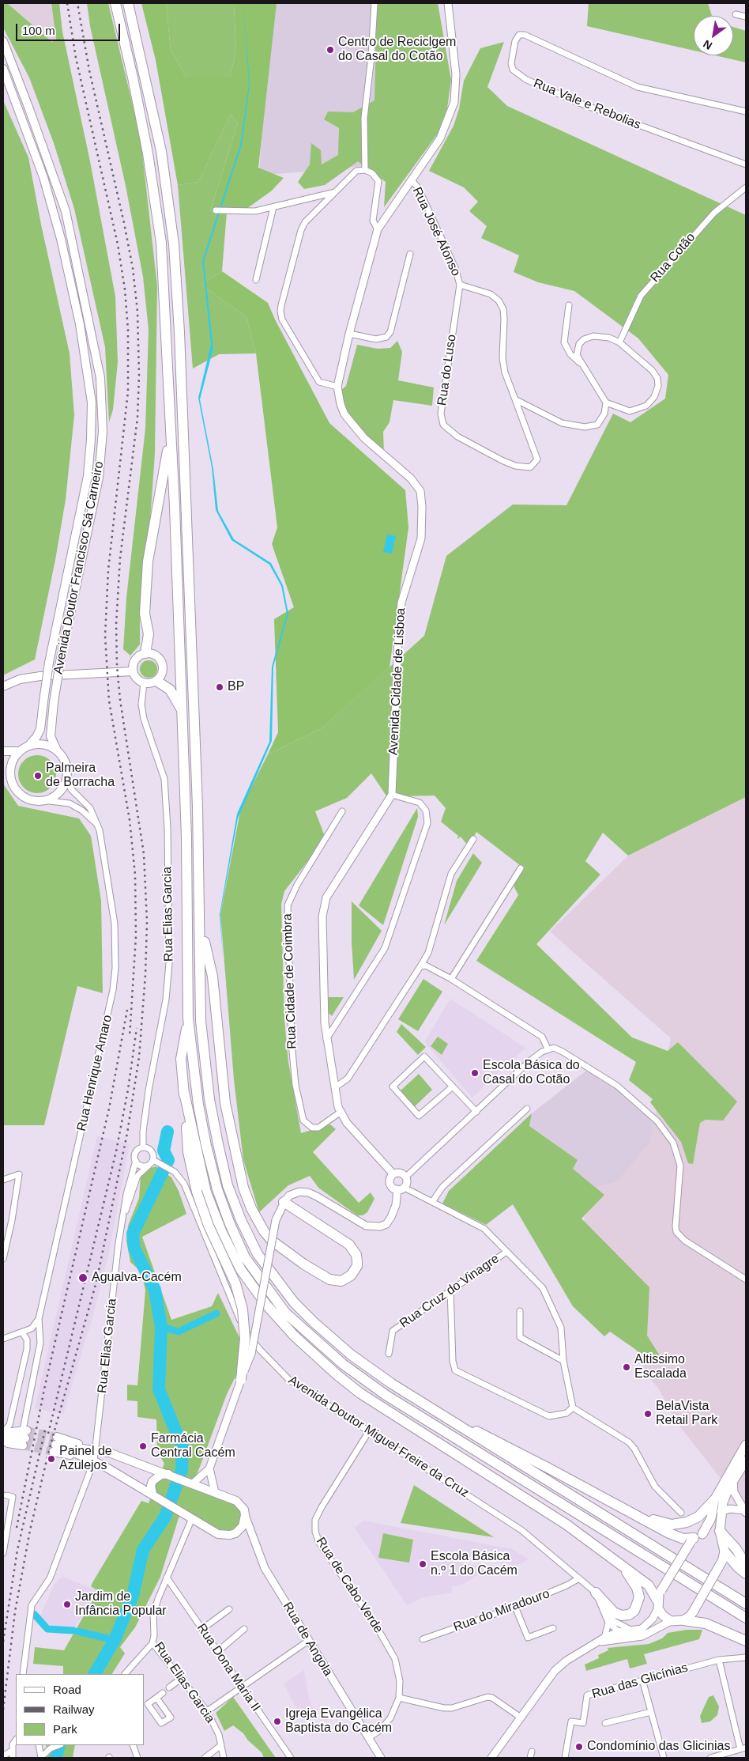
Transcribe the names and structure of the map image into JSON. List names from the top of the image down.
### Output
{
  "streets": {
    "main road": ["Avenida Doutor Francisco Sá Carneiro"],
    "street": [
      "Rua Vale e Rebolias",
      "Rua José Afonso",
      "Rua Cotão",
      "Rua do Luso",
      "Avenida Cidade de Lisboa",
      "Rua Elias Garcia",
      "Rua Cidade de Coimbra",
      "Rua Henrique Amaro",
      "Rua Cruz do Vinagre",
      "Avenida Doutor Miguel Freire da Cruz",
      "Rua de Cabo Verde",
      "Rua do Miradouro",
      "Rua de Angola",
      "Rua Dona Maria II",
      "Rua das Glicínias"
    ]
  },
  "crossings": [
    ["Rua José Afonso", "Rua do Luso"],
    ["Avenida Doutor Francisco Sá Carneiro", "Rua Henrique Amaro"],
    ["Rua Elias Garcia", "Avenida Doutor Miguel Freire da Cruz"],
    ["Rua Elias Garcia", "Rua Dona Maria II"],
    ["Avenida Doutor Miguel Freire da Cruz", "Rua de Cabo Verde"],
    ["Avenida Doutor Miguel Freire da Cruz", "Rua do Miradouro"],
    ["Rua de Cabo Verde", "Rua de Angola"]
  ],
  "places": [
    "Centro de Reciclgem do Casal do Cotão",
    "BP",
    "Palmeira de Borracha",
    "Escola Básica do Casal do Cotão",
    "Agualva-Cacém",
    "Altissimo Escalada",
    "BelaVista Retail Park",
    "Farmácia Central Cacém",
    "Painel de Azulejos",
    "Escola Básica n.º 1 do Cacém",
    "Jardim de Infância Popular",
    "Igreja Evangélica Baptista do Cacém",
    "Condomínio das Glicinias"
  ],
  "legend": ["Road", "Railway", "Park"],
  "scale_bar": "100 m",
  "north": "bottom left"
}
